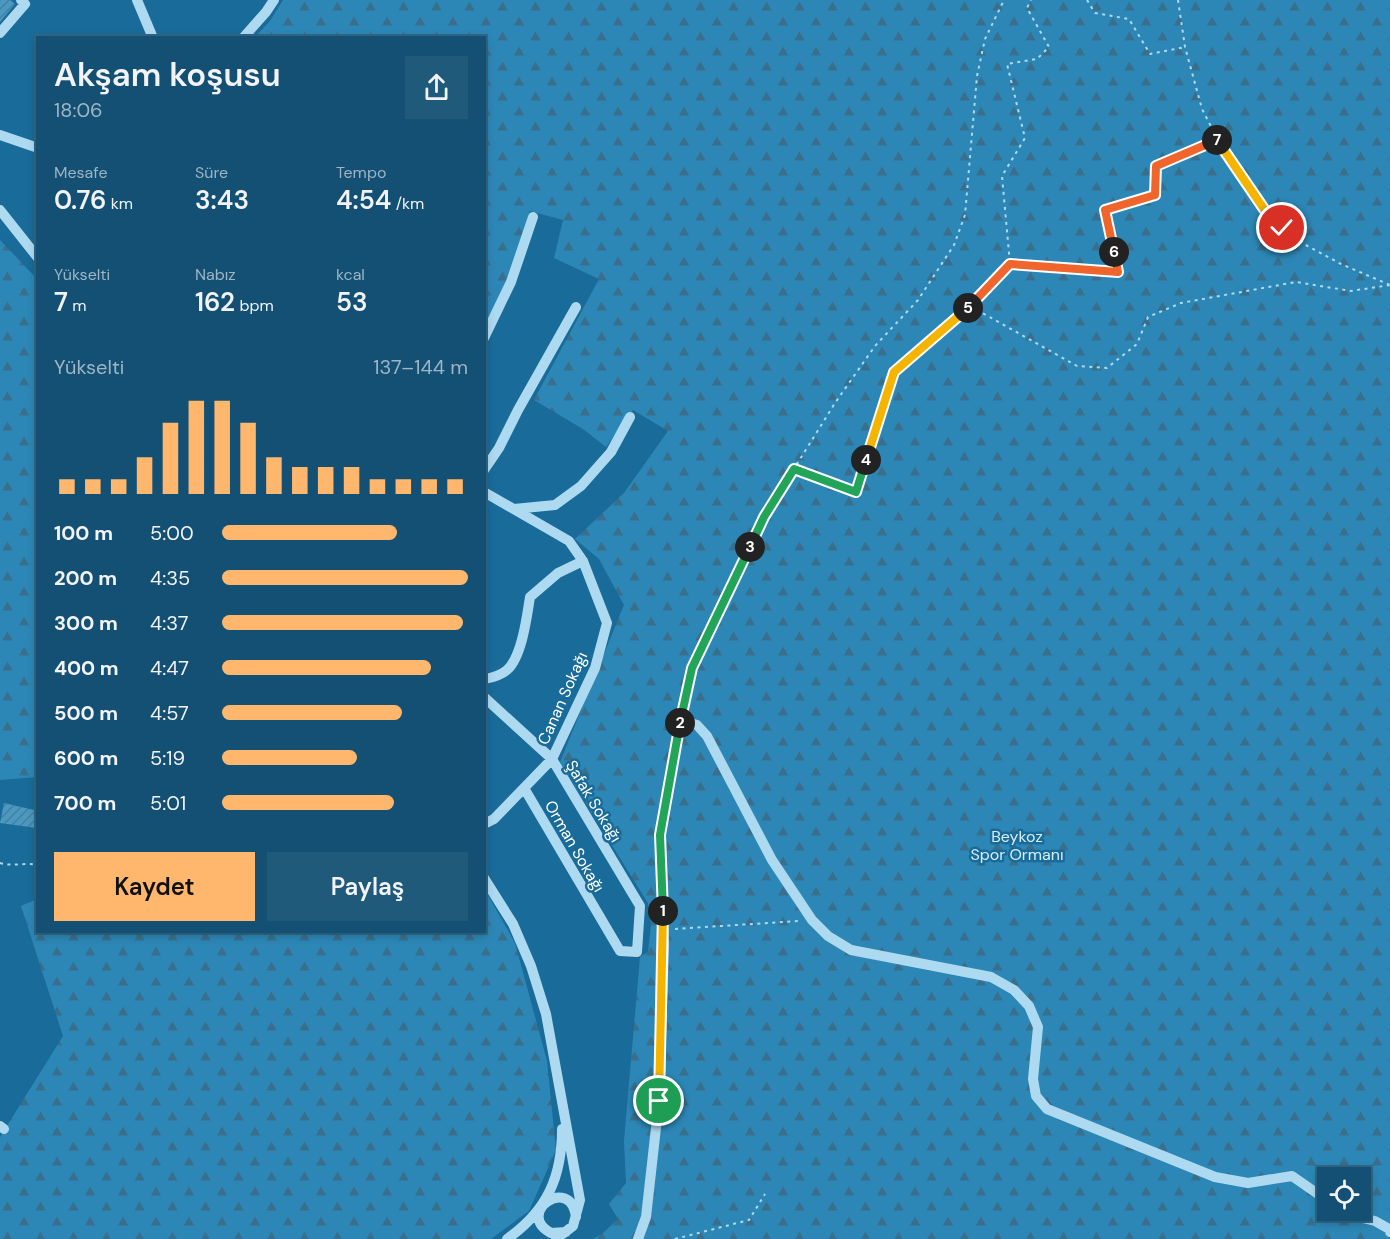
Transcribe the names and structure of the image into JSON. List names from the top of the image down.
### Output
{
  "streets": {
    "street": ["Canan Sokağı", "Şafak Sokağı", "Orman Sokağı"]
  },
  "crossings": [
    ["Canan Sokağı", "Şafak Sokağı"],
    ["Canan Sokağı", "Orman Sokağı"],
    ["Şafak Sokağı", "Orman Sokağı"]
  ],
  "parks": ["Beykoz Spor Ormanı"],
  "page": {
    "heading": ["Akşam koşusu", "18:06"],
    "pins": [
      "7",
      "6",
      "5",
      "4",
      "3",
      "2",
      "1"
    ],
    "stats": [
      ["Mesafe", "0.76 km"],
      ["Süre", "3:43"],
      ["Tempo", "4:54 /km"],
      ["Yükselti", "7 m"],
      ["Nabız", "162 bpm"],
      ["kcal", "53"]
    ],
    "chart": ["Yükselti", "137–144 m"],
    "list": [
      {
        "name": "100 m",
        "note": "5:00"
      },
      {
        "name": "200 m",
        "note": "4:35"
      },
      {
        "name": "300 m",
        "note": "4:37"
      },
      {
        "name": "400 m",
        "note": "4:47"
      },
      {
        "name": "500 m",
        "note": "4:57"
      },
      {
        "name": "600 m",
        "note": "5:19"
      },
      {
        "name": "700 m",
        "note": "5:01"
      }
    ],
    "buttons": ["Kaydet", "Paylaş"]
  }
}
